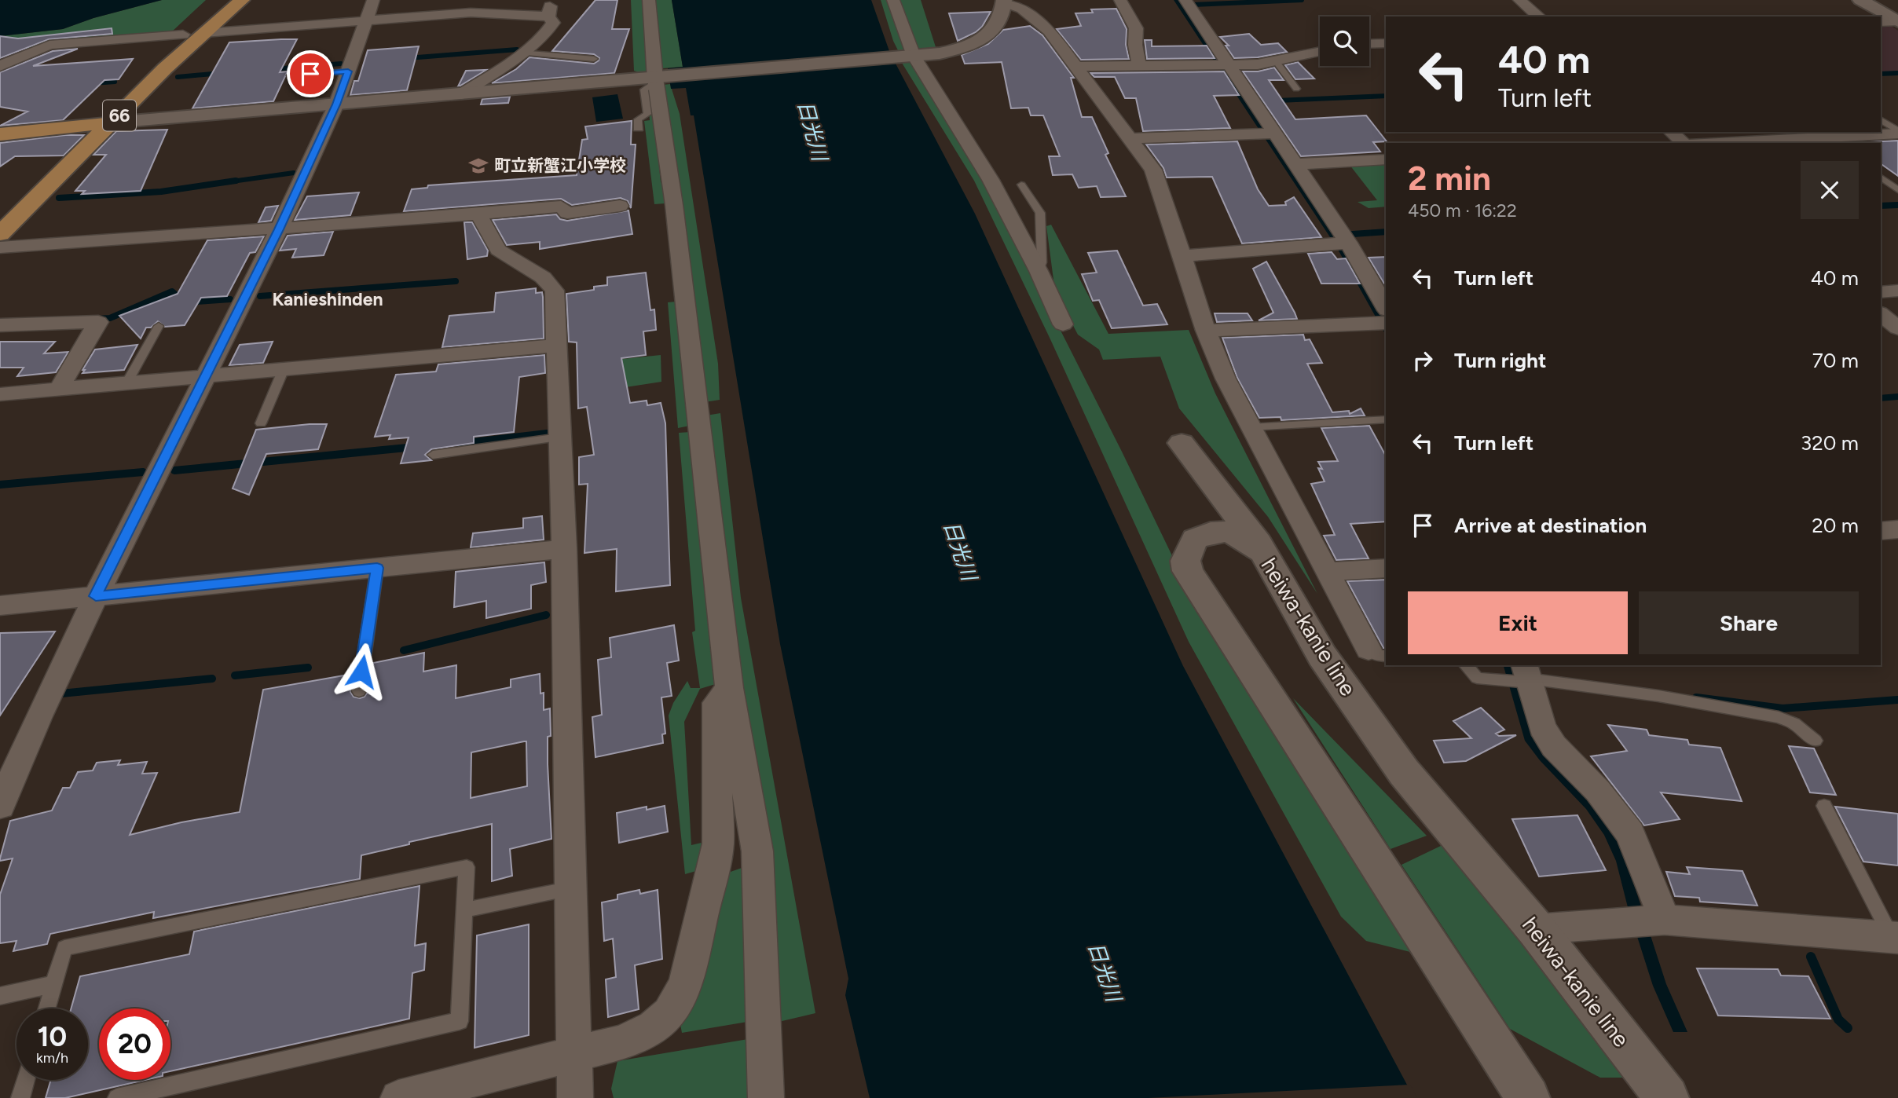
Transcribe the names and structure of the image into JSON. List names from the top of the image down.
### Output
{
  "streets": {
    "main road": ["66"],
    "street": ["heiwa-kanie line"]
  },
  "districts": ["Kanieshinden"],
  "water": ["日光川"],
  "places": {
    "school or university": ["町立新蟹江小学校"]
  },
  "page": {
    "turn": ["40 m", "Turn left"],
    "heading": ["2 min", "450 m · 16:22"],
    "list": [
      {
        "name": "Turn left",
        "value": "40 m"
      },
      {
        "name": "Turn right",
        "value": "70 m"
      },
      {
        "name": "Turn left",
        "value": "320 m"
      },
      {
        "name": "Arrive at destination",
        "value": "20 m"
      }
    ],
    "buttons": ["Exit", "Share"],
    "speed": "10 km/h",
    "limit": "20"
  }
}
